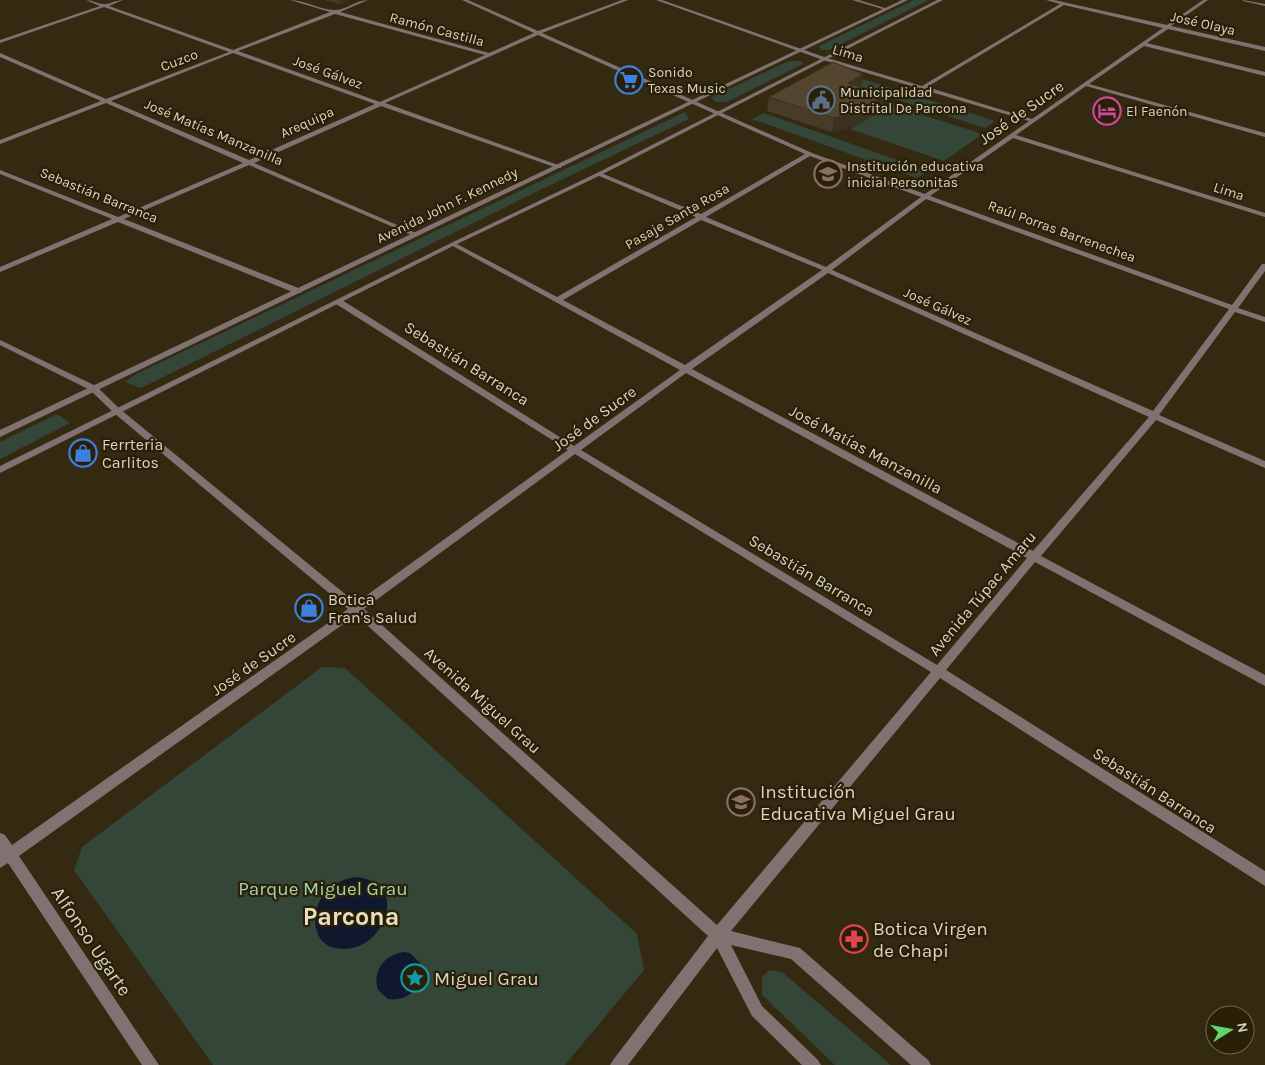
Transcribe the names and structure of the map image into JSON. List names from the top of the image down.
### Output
{
  "streets": {
    "street": [
      "José Olaya",
      "Ramón Castilla",
      "Lima",
      "Cuzco",
      "José Gálvez",
      "José de Sucre",
      "Arequipa",
      "José Matías Manzanilla",
      "Sebastián Barranca",
      "Avenida John F. Kennedy",
      "Pasaje Santa Rosa",
      "Raúl Porras Barrenechea",
      "Avenida Túpac Amaru",
      "Avenida Miguel Grau",
      "Alfonso Ugarte"
    ]
  },
  "crossings": [
    ["José Olaya", "José de Sucre"],
    ["Ramón Castilla", "Cuzco"],
    ["Ramón Castilla", "Arequipa"],
    ["Lima", "José de Sucre"],
    ["Lima", "Avenida John F. Kennedy"],
    ["Cuzco", "José Gálvez"],
    ["Cuzco", "José Matías Manzanilla"],
    ["José Gálvez", "José de Sucre"],
    ["José Gálvez", "Arequipa"],
    ["José Gálvez", "Avenida John F. Kennedy"],
    ["José Gálvez", "Pasaje Santa Rosa"],
    ["José Gálvez", "Avenida Túpac Amaru"],
    ["José de Sucre", "José Matías Manzanilla"],
    ["José de Sucre", "Sebastián Barranca"],
    ["José de Sucre", "Raúl Porras Barrenechea"],
    ["José de Sucre", "Avenida Miguel Grau"],
    ["José de Sucre", "Alfonso Ugarte"],
    ["Arequipa", "José Matías Manzanilla"],
    ["Arequipa", "Sebastián Barranca"],
    ["Arequipa", "Raúl Porras Barrenechea"],
    ["José Matías Manzanilla", "Avenida John F. Kennedy"],
    ["José Matías Manzanilla", "Pasaje Santa Rosa"],
    ["José Matías Manzanilla", "Avenida Túpac Amaru"],
    ["Sebastián Barranca", "Avenida John F. Kennedy"],
    ["Sebastián Barranca", "Avenida Túpac Amaru"],
    ["Avenida John F. Kennedy", "Raúl Porras Barrenechea"],
    ["Avenida John F. Kennedy", "Avenida Miguel Grau"],
    ["Pasaje Santa Rosa", "Raúl Porras Barrenechea"],
    ["Raúl Porras Barrenechea", "Avenida Túpac Amaru"],
    ["Avenida Túpac Amaru", "Avenida Miguel Grau"]
  ],
  "districts": ["Parcona"],
  "parks": ["Parque Miguel Grau"],
  "places": {
    "supermarket": ["Sonido Texas Music"],
    "public building": ["Municipalidad Distrital De Parcona"],
    "hotel": ["El Faenón"],
    "school or university": ["Institución educativa inicial Personitas", "Institución Educativa Miguel Grau"],
    "shop": ["Ferrteria Carlitos", "Botica Fran's Salud"],
    "pharmacy": ["Botica Virgen de Chapi"],
    "place": ["Miguel Grau"]
  },
  "north": "right"
}
